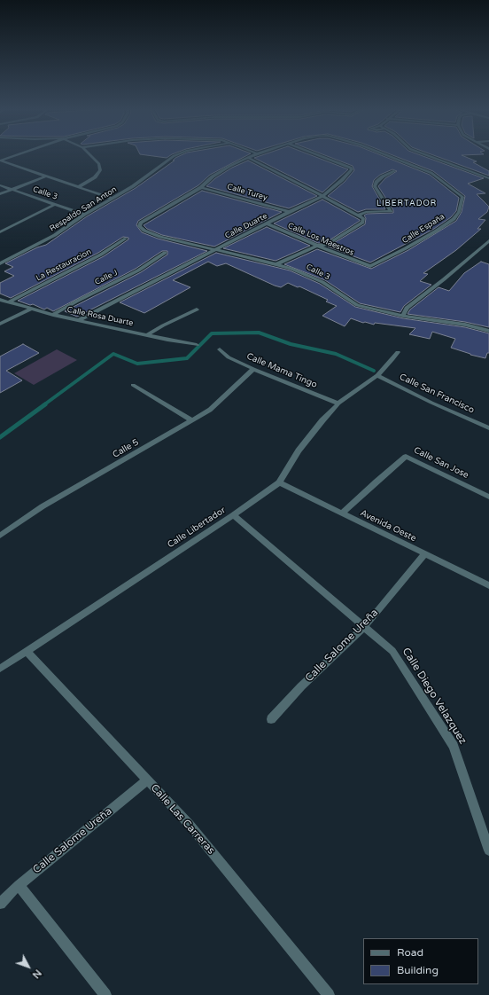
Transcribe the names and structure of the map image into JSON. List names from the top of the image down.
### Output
{
  "streets": {
    "street": [
      "Calle Turey",
      "Calle 3",
      "Respaldo San Anton",
      "Calle Duarte",
      "Calle España",
      "Calle Los Maestros",
      "La Restauracion",
      "Calle J",
      "Calle Rosa Duarte",
      "Calle Mama Tingo",
      "Calle San Francisco",
      "Calle 5",
      "Calle San Jose",
      "Avenida Oeste",
      "Calle Libertador",
      "Calle Salome Ureña",
      "Calle Diego Velazquez",
      "Calle Las Carreras"
    ]
  },
  "crossings": [
    ["Calle Turey", "Calle Duarte"],
    ["Calle Turey", "Calle España"],
    ["Calle 3", "Respaldo San Anton"],
    ["Calle 3", "Calle Duarte"],
    ["Calle 3", "Calle España"],
    ["Calle Duarte", "Calle Los Maestros"],
    ["Calle Duarte", "Calle Rosa Duarte"],
    ["Calle España", "Calle Los Maestros"],
    ["La Restauracion", "Calle Rosa Duarte"],
    ["Calle J", "Calle Rosa Duarte"],
    ["Calle Mama Tingo", "Calle 5"],
    ["Calle Mama Tingo", "Calle Libertador"],
    ["Calle San Francisco", "Calle Libertador"],
    ["Calle San Jose", "Avenida Oeste"],
    ["Avenida Oeste", "Calle Libertador"],
    ["Avenida Oeste", "Calle Salome Ureña"],
    ["Calle Libertador", "Calle Diego Velazquez"],
    ["Calle Libertador", "Calle Las Carreras"],
    ["Calle Salome Ureña", "Calle Diego Velazquez"],
    ["Calle Salome Ureña", "Calle Las Carreras"]
  ],
  "districts": ["LIBERTADOR"],
  "legend": ["Road", "Building"],
  "north": "bottom right"
}
